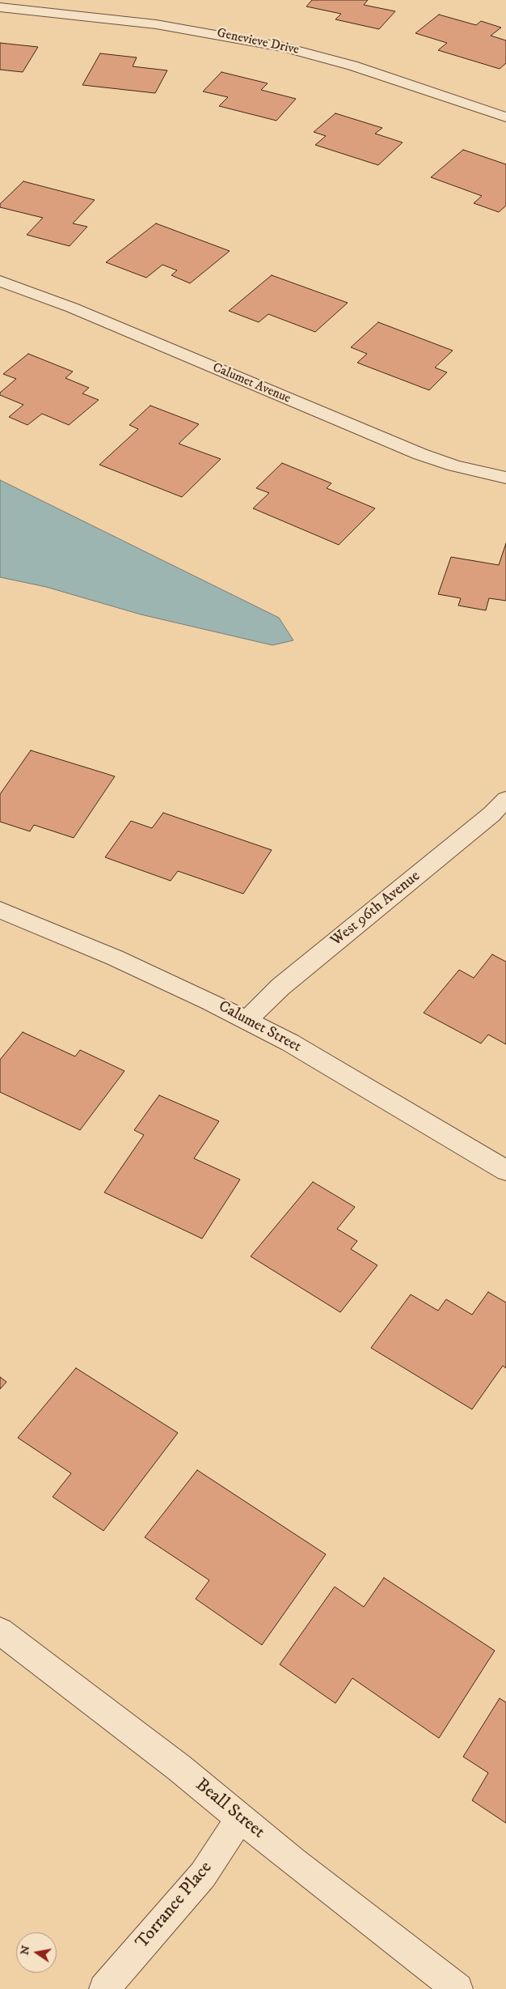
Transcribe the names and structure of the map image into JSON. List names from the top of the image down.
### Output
{
  "streets": {
    "street": [
      "Genevieve Drive",
      "Calumet Avenue",
      "West 96th Avenue",
      "Calumet Street",
      "Beall Street",
      "Torrance Place"
    ]
  },
  "crossings": [
    ["West 96th Avenue", "Calumet Street"],
    ["Beall Street", "Torrance Place"]
  ],
  "north": "left"
}
